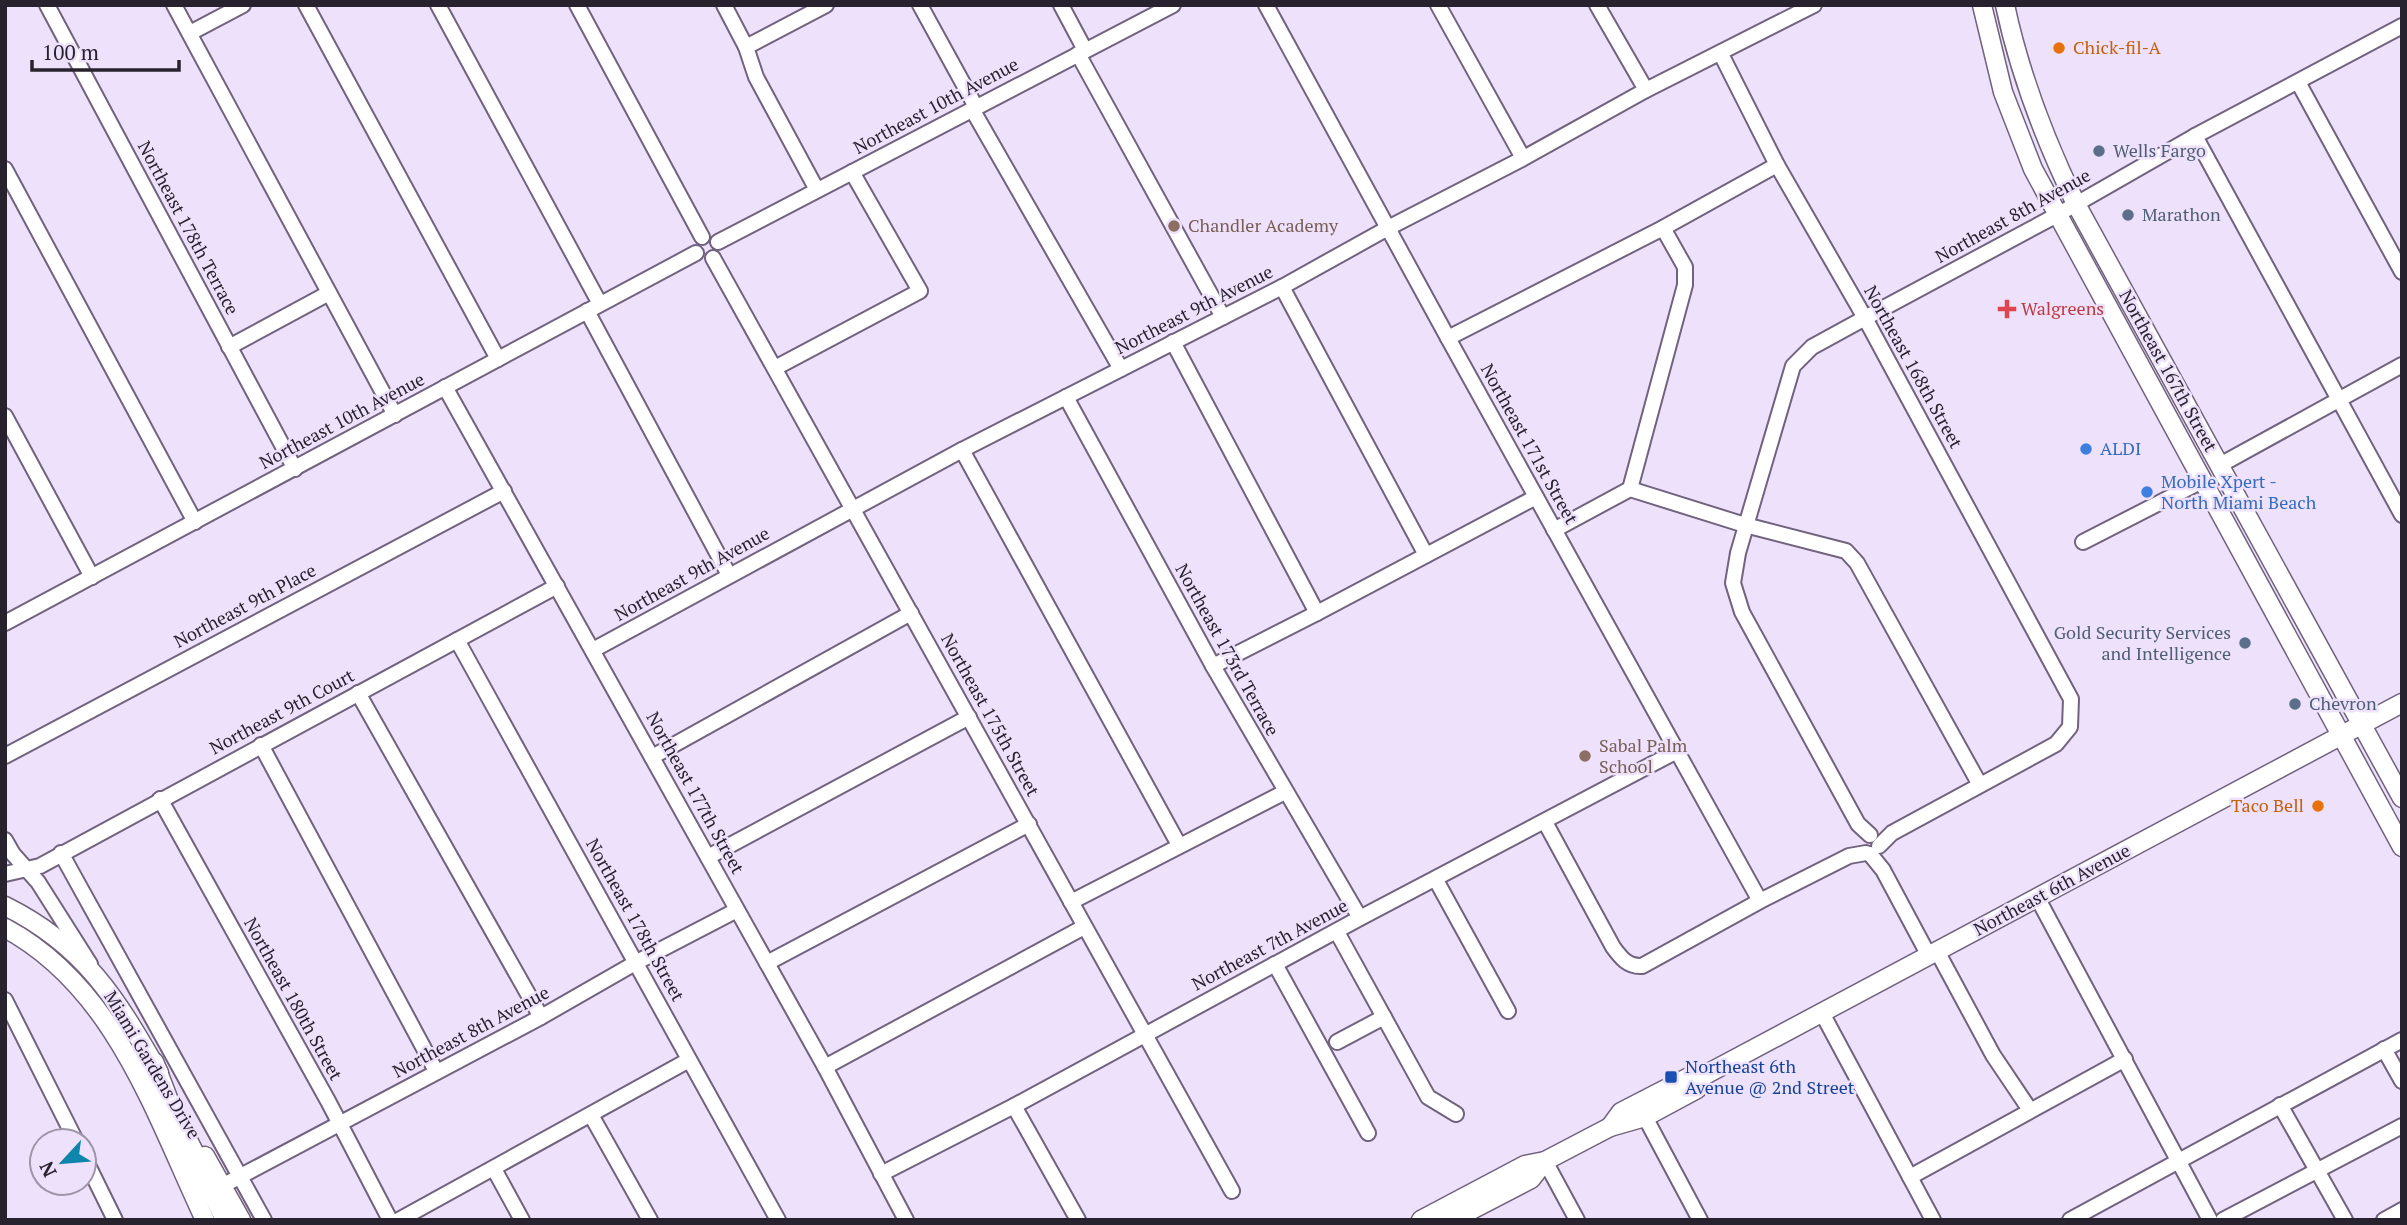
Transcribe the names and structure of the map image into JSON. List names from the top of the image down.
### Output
{
  "streets": {
    "main road": ["Northeast 167th Street", "Northeast 6th Avenue", "Miami Gardens Drive"],
    "street": [
      "Northeast 10th Avenue",
      "Northeast 8th Avenue",
      "Northeast 178th Terrace",
      "Northeast 9th Avenue",
      "Northeast 168th Street",
      "Northeast 171st Street",
      "Northeast 9th Place",
      "Northeast 173rd Terrace",
      "Northeast 9th Court",
      "Northeast 175th Street",
      "Northeast 177th Street",
      "Northeast 178th Street",
      "Northeast 7th Avenue",
      "Northeast 180th Street"
    ]
  },
  "crossings": [
    ["Northeast 10th Avenue", "Northeast 178th Terrace"],
    ["Northeast 10th Avenue", "Northeast 175th Street"],
    ["Northeast 10th Avenue", "Northeast 177th Street"],
    ["Northeast 8th Avenue", "Northeast 168th Street"],
    ["Northeast 8th Avenue", "Northeast 167th Street"],
    ["Northeast 8th Avenue", "Northeast 177th Street"],
    ["Northeast 8th Avenue", "Northeast 178th Street"],
    ["Northeast 8th Avenue", "Northeast 180th Street"],
    ["Northeast 8th Avenue", "Miami Gardens Drive"],
    ["Northeast 9th Avenue", "Northeast 168th Street"],
    ["Northeast 9th Avenue", "Northeast 171st Street"],
    ["Northeast 9th Avenue", "Northeast 173rd Terrace"],
    ["Northeast 9th Avenue", "Northeast 175th Street"],
    ["Northeast 9th Avenue", "Northeast 177th Street"],
    ["Northeast 167th Street", "Northeast 6th Avenue"],
    ["Northeast 171st Street", "Northeast 7th Avenue"],
    ["Northeast 9th Place", "Northeast 177th Street"],
    ["Northeast 173rd Terrace", "Northeast 7th Avenue"],
    ["Northeast 9th Court", "Northeast 177th Street"],
    ["Northeast 9th Court", "Northeast 178th Street"],
    ["Northeast 9th Court", "Northeast 180th Street"],
    ["Northeast 175th Street", "Northeast 7th Avenue"],
    ["Northeast 177th Street", "Northeast 7th Avenue"]
  ],
  "places": {
    "other": [
      "Chick-fil-A",
      "Wells Fargo",
      "Marathon",
      "Chandler Academy",
      "ALDI",
      "Mobile Xpert - North Miami Beach",
      "Gold Security Services and Intelligence",
      "Chevron",
      "Sabal Palm School",
      "Taco Bell"
    ],
    "health": ["Walgreens"],
    "transit": ["Northeast 6th Avenue @ 2nd Street"]
  },
  "scale_bar": "100 m",
  "north": "bottom left"
}
